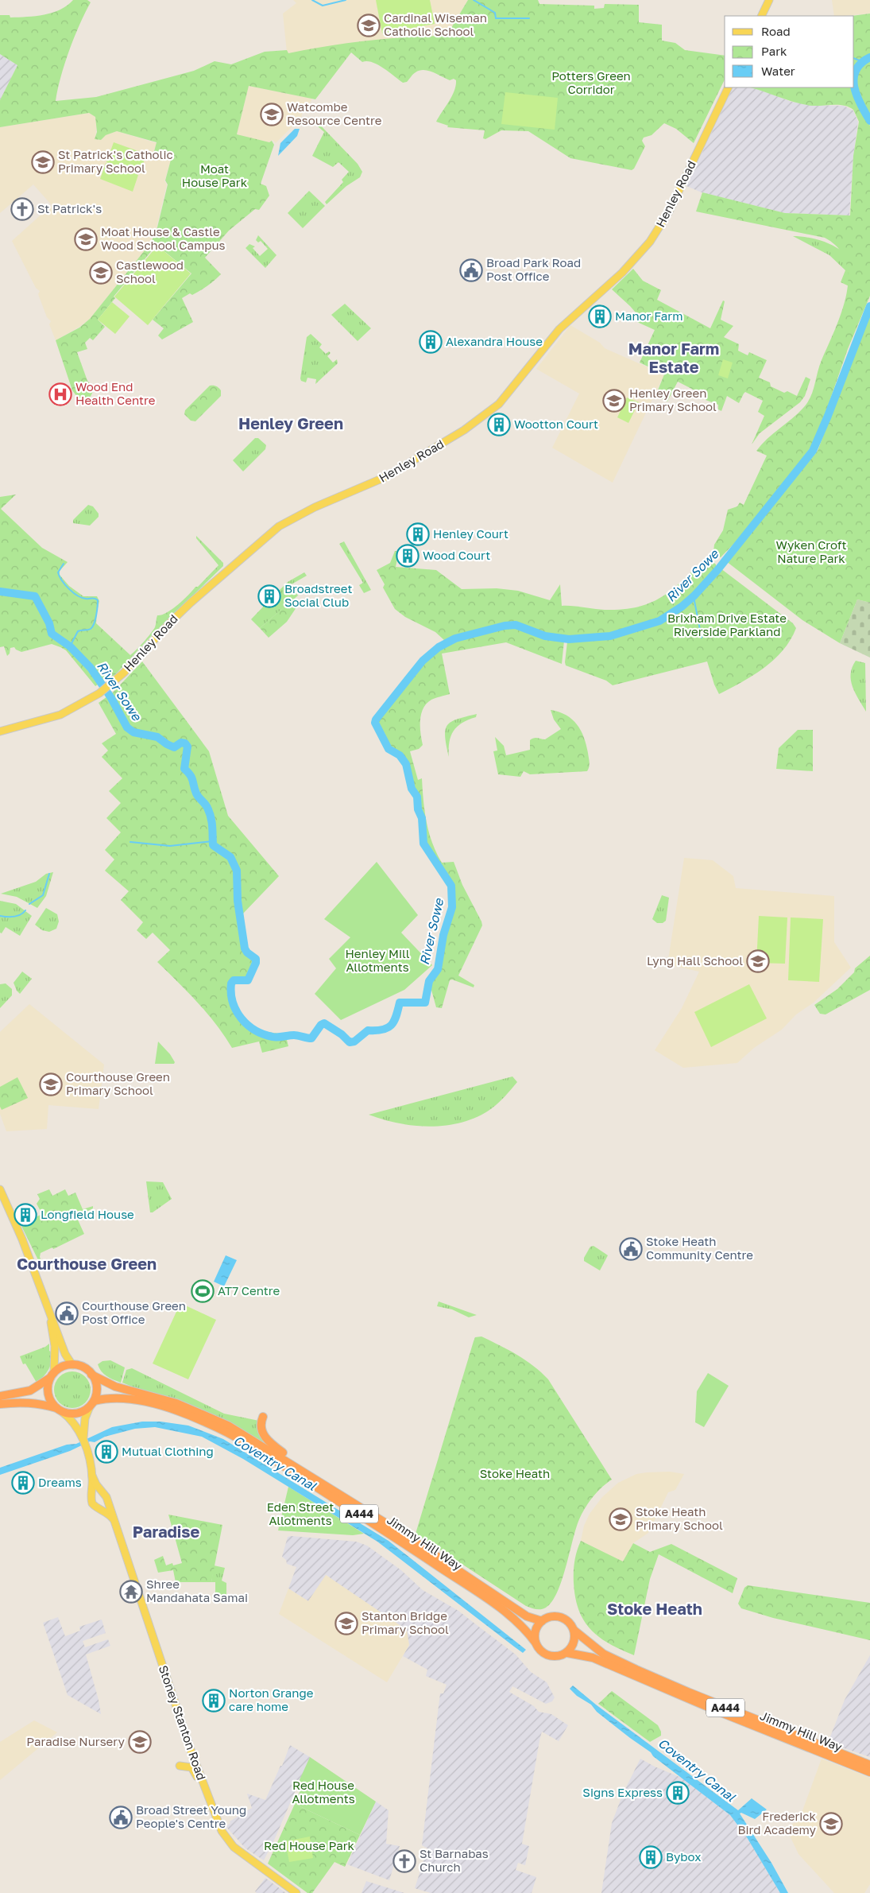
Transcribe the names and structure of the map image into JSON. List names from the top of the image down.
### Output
{
  "streets": {
    "highway": ["A444", "Jimmy Hill Way"],
    "main road": ["Henley Road", "Stoney Stanton Road"]
  },
  "districts": [
    "Manor Farm Estate",
    "Henley Green",
    "Courthouse Green",
    "Paradise",
    "Stoke Heath"
  ],
  "water": ["River Sowe", "Coventry Canal"],
  "parks": [
    "Potters Green Corridor",
    "Moat House Park",
    "Wyken Croft Nature Park",
    "Brixham Drive Estate Riverside Parkland",
    "Henley Mill Allotments",
    "Stoke Heath",
    "Eden Street Allotments",
    "Red House Allotments",
    "Red House Park"
  ],
  "places": {
    "school or university": [
      "Cardinal Wiseman Catholic School",
      "Watcombe Resource Centre",
      "St Patrick's Catholic Primary School",
      "Moat House & Castle Wood School Campus",
      "Castlewood School",
      "Henley Green Primary School",
      "Lyng Hall School",
      "Courthouse Green Primary School",
      "Stoke Heath Primary School",
      "Stanton Bridge Primary School",
      "Paradise Nursery",
      "Frederick Bird Academy"
    ],
    "church": ["St Patrick's", "St Barnabas Church"],
    "public building": [
      "Broad Park Road Post Office",
      "Stoke Heath Community Centre",
      "Courthouse Green Post Office",
      "Broad Street Young People's Centre"
    ],
    "building": [
      "Manor Farm",
      "Alexandra House",
      "Wootton Court",
      "Henley Court",
      "Wood Court",
      "Broadstreet Social Club",
      "Longfield House",
      "Mutual Clothing",
      "Dreams",
      "Norton Grange care home",
      "Signs Express",
      "Bybox"
    ],
    "hospital": ["Wood End Health Centre"],
    "sports": ["AT7 Centre"],
    "temple": ["Shree Mandahata Samai"]
  },
  "legend": ["Road", "Park", "Water"]
}
